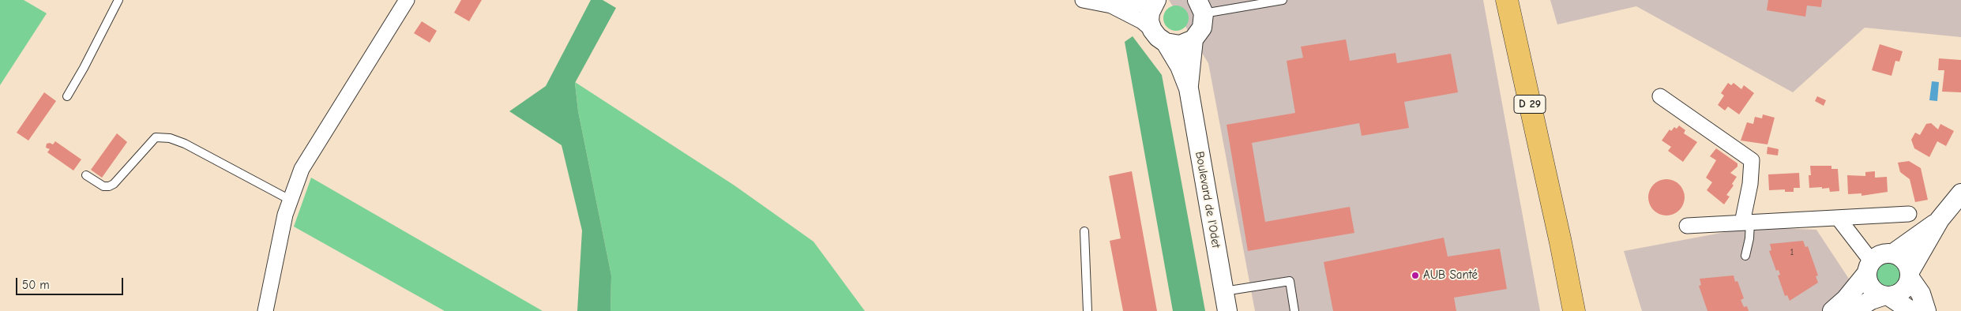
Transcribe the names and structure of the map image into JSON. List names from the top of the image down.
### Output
{
  "streets": {
    "main road": ["D 29"],
    "street": ["Boulevard de l'Odet"]
  },
  "places": ["AUB Santé"],
  "house_numbers": ["1"],
  "scale_bar": "50 m"
}
